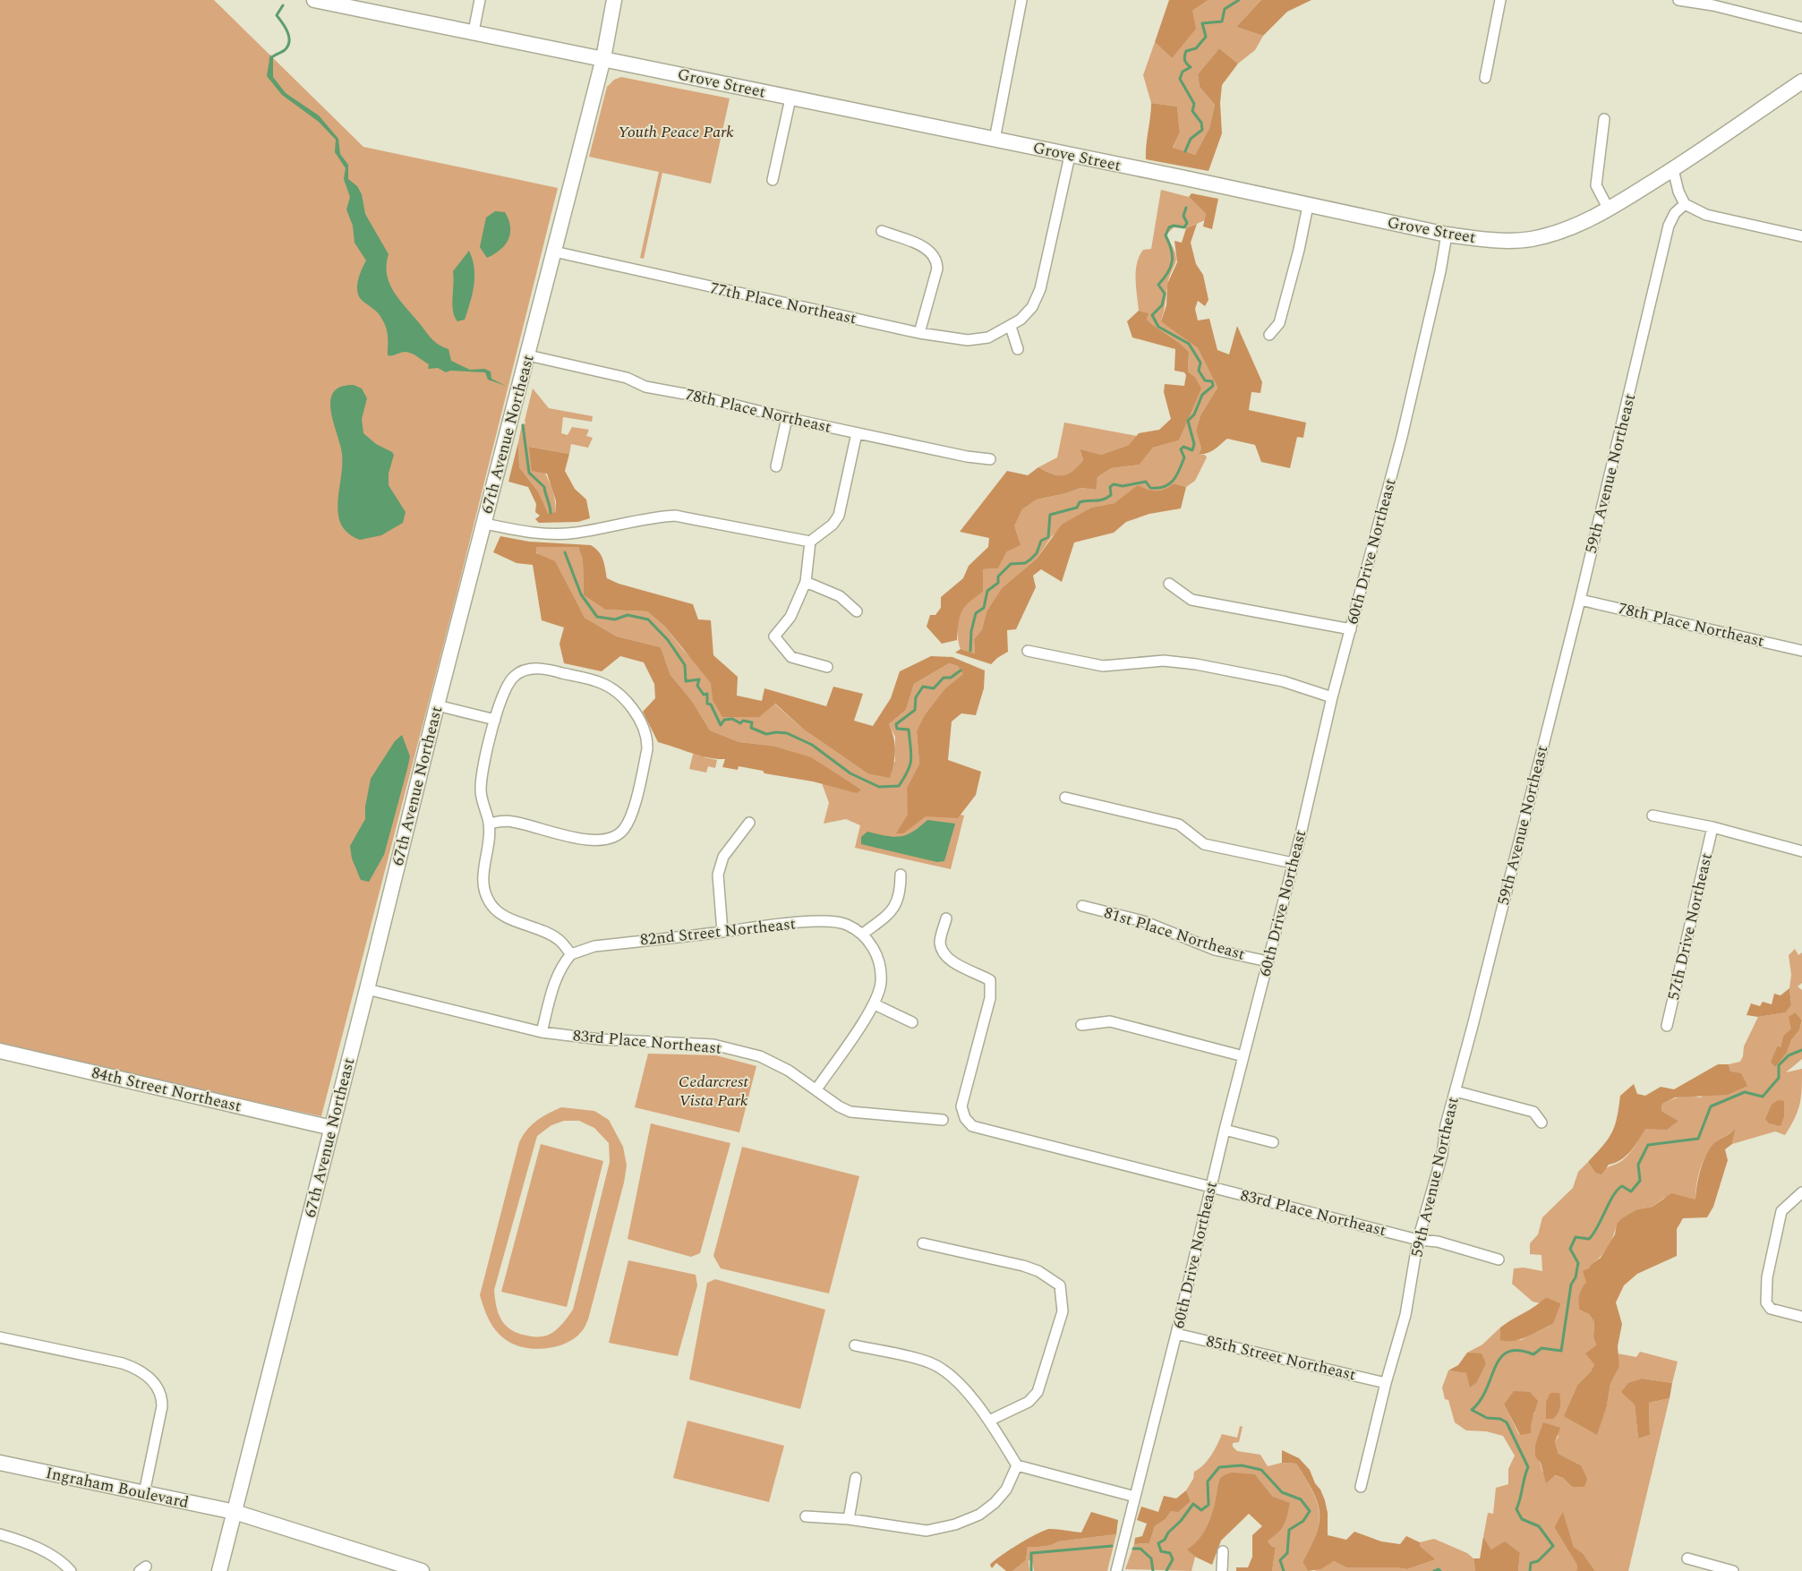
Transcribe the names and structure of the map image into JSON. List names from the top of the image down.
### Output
{
  "streets": {
    "main road": [
      "Grove Street",
      "67th Avenue Northeast",
      "84th Street Northeast",
      "Ingraham Boulevard"
    ],
    "street": [
      "77th Place Northeast",
      "78th Place Northeast",
      "59th Avenue Northeast",
      "60th Drive Northeast",
      "57th Drive Northeast",
      "82nd Street Northeast",
      "81st Place Northeast",
      "83rd Place Northeast",
      "85th Street Northeast"
    ]
  },
  "crossings": [
    ["Grove Street", "77th Place Northeast"],
    ["Grove Street", "67th Avenue Northeast"],
    ["Grove Street", "60th Drive Northeast"],
    ["77th Place Northeast", "67th Avenue Northeast"],
    ["78th Place Northeast", "67th Avenue Northeast"],
    ["78th Place Northeast", "59th Avenue Northeast"],
    ["67th Avenue Northeast", "83rd Place Northeast"],
    ["67th Avenue Northeast", "84th Street Northeast"],
    ["67th Avenue Northeast", "Ingraham Boulevard"],
    ["59th Avenue Northeast", "83rd Place Northeast"],
    ["59th Avenue Northeast", "85th Street Northeast"],
    ["60th Drive Northeast", "81st Place Northeast"],
    ["60th Drive Northeast", "83rd Place Northeast"],
    ["60th Drive Northeast", "85th Street Northeast"]
  ],
  "parks": ["Youth Peace Park", "Cedarcrest Vista Park"]
}
